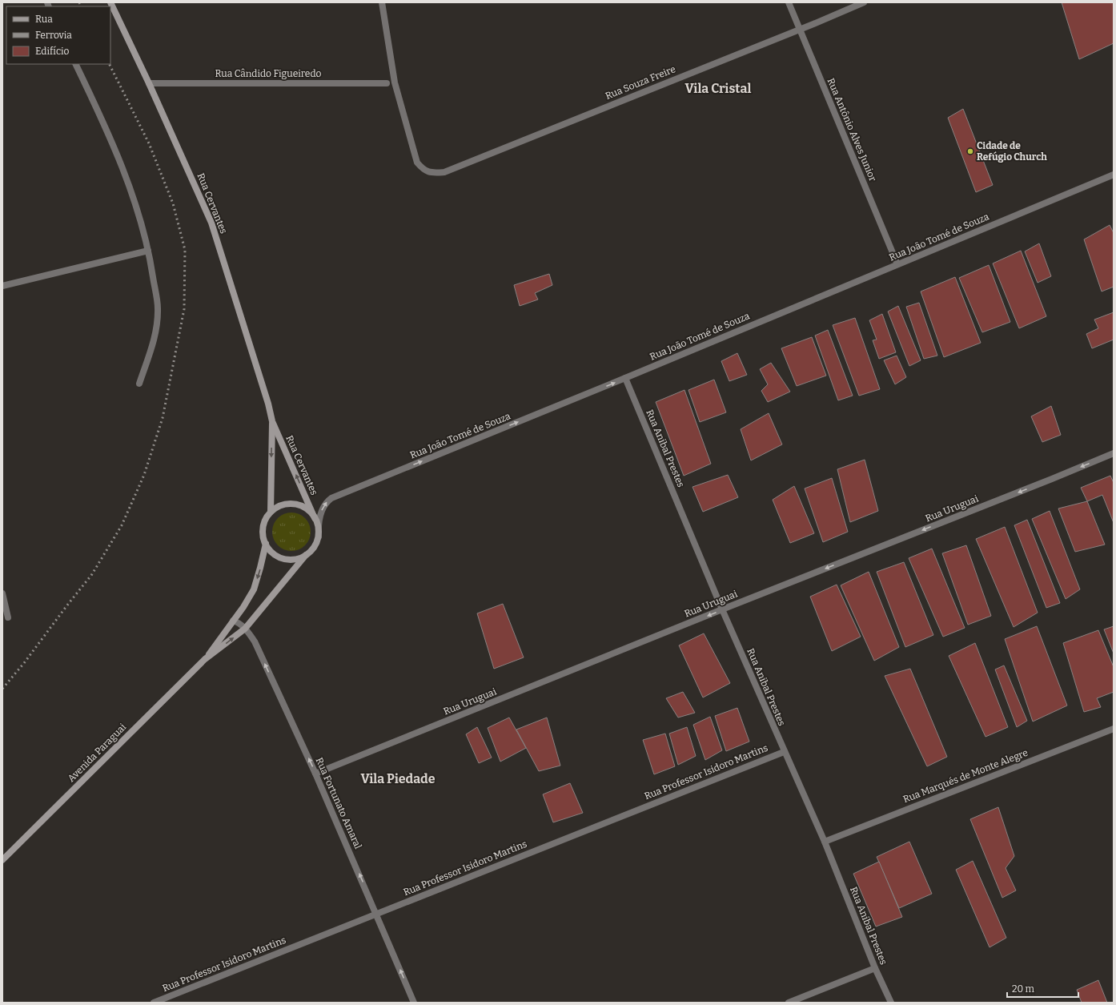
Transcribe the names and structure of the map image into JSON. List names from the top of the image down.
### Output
{
  "streets": {
    "street": [
      "Rua Cândido Figueiredo",
      "Rua Souza Freire",
      "Rua Antônio Alves Junior",
      "Rua Cervantes",
      "Rua João Tomé de Souza",
      "Rua Anibal Prestes",
      "Rua Uruguai",
      "Avenida Paraguai",
      "Rua Professor Isidoro Martins",
      "Rua Marqués de Monte Alegre",
      "Rua Fortunato Amaral"
    ]
  },
  "crossings": [
    ["Rua Cândido Figueiredo", "Rua Cervantes"],
    ["Rua Souza Freire", "Rua Antônio Alves Junior"],
    ["Rua Antônio Alves Junior", "Rua João Tomé de Souza"],
    ["Rua Cervantes", "Rua João Tomé de Souza"],
    ["Rua Cervantes", "Avenida Paraguai"],
    ["Rua João Tomé de Souza", "Rua Anibal Prestes"],
    ["Rua João Tomé de Souza", "Avenida Paraguai"],
    ["Rua Anibal Prestes", "Rua Uruguai"],
    ["Rua Anibal Prestes", "Rua Professor Isidoro Martins"],
    ["Rua Anibal Prestes", "Rua Marqués de Monte Alegre"],
    ["Rua Uruguai", "Rua Fortunato Amaral"],
    ["Avenida Paraguai", "Rua Fortunato Amaral"],
    ["Rua Professor Isidoro Martins", "Rua Fortunato Amaral"]
  ],
  "one_way": ["Rua João Tomé de Souza", "Rua Uruguai", "Rua Fortunato Amaral"],
  "districts": ["Vila Cristal", "Vila Piedade"],
  "places": ["Cidade de Refúgio Church"],
  "legend": ["Rua", "Ferrovia", "Edifício"],
  "scale_bar": "20 m"
}
